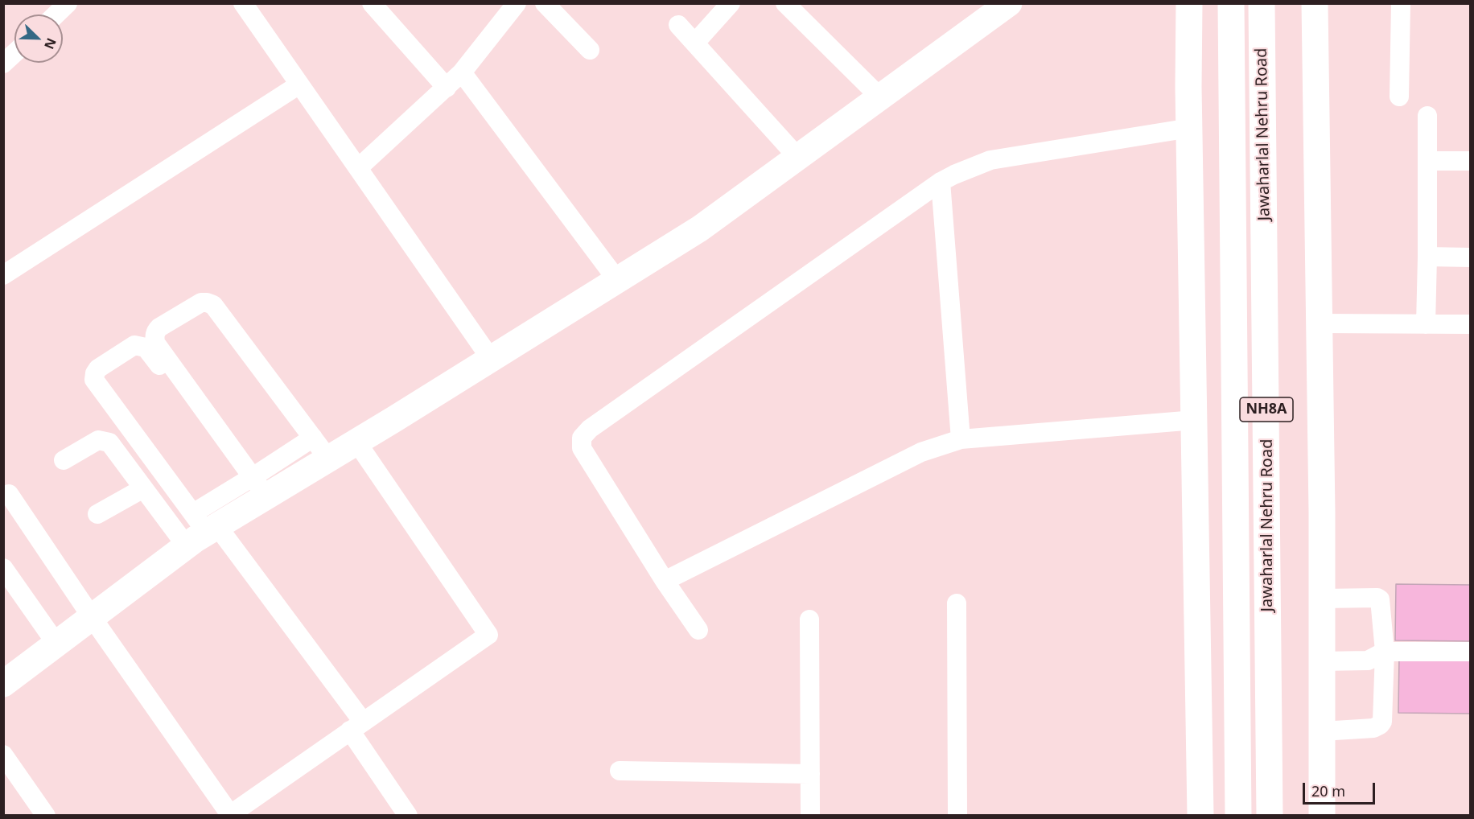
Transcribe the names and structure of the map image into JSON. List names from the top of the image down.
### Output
{
  "streets": {
    "street": ["Jawaharlal Nehru Road", "NH8A"]
  },
  "scale_bar": "20 m",
  "north": "bottom right"
}
